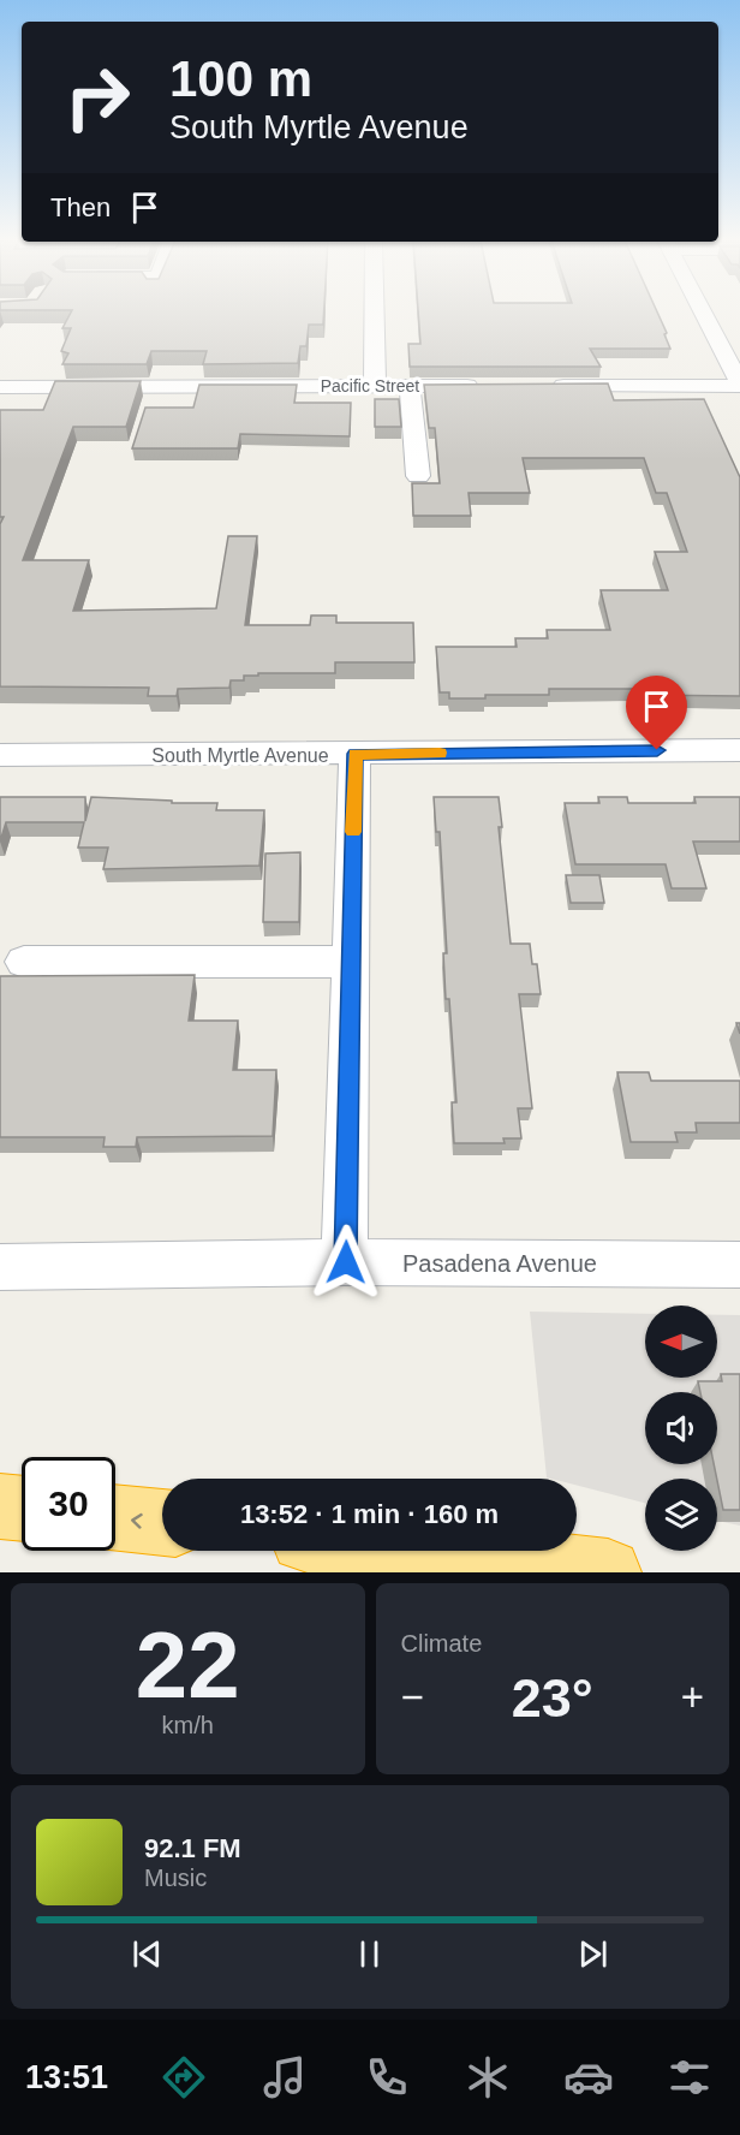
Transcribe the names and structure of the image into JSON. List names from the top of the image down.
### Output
{
  "streets": {
    "street": ["Pacific Street", "South Myrtle Avenue", "Pasadena Avenue"]
  },
  "north": "left",
  "page": {
    "turn": ["100 m", "South Myrtle Avenue"],
    "then": "Then",
    "limit": "30",
    "trip": "13:52 · 1 min · 160 m",
    "tile": [
      ["22", "km/h"],
      "Climate"
    ],
    "heat": ["−", "23°", "+"],
    "song": ["92.1 FM", "Music"],
    "tabs": "13:51"
  }
}
